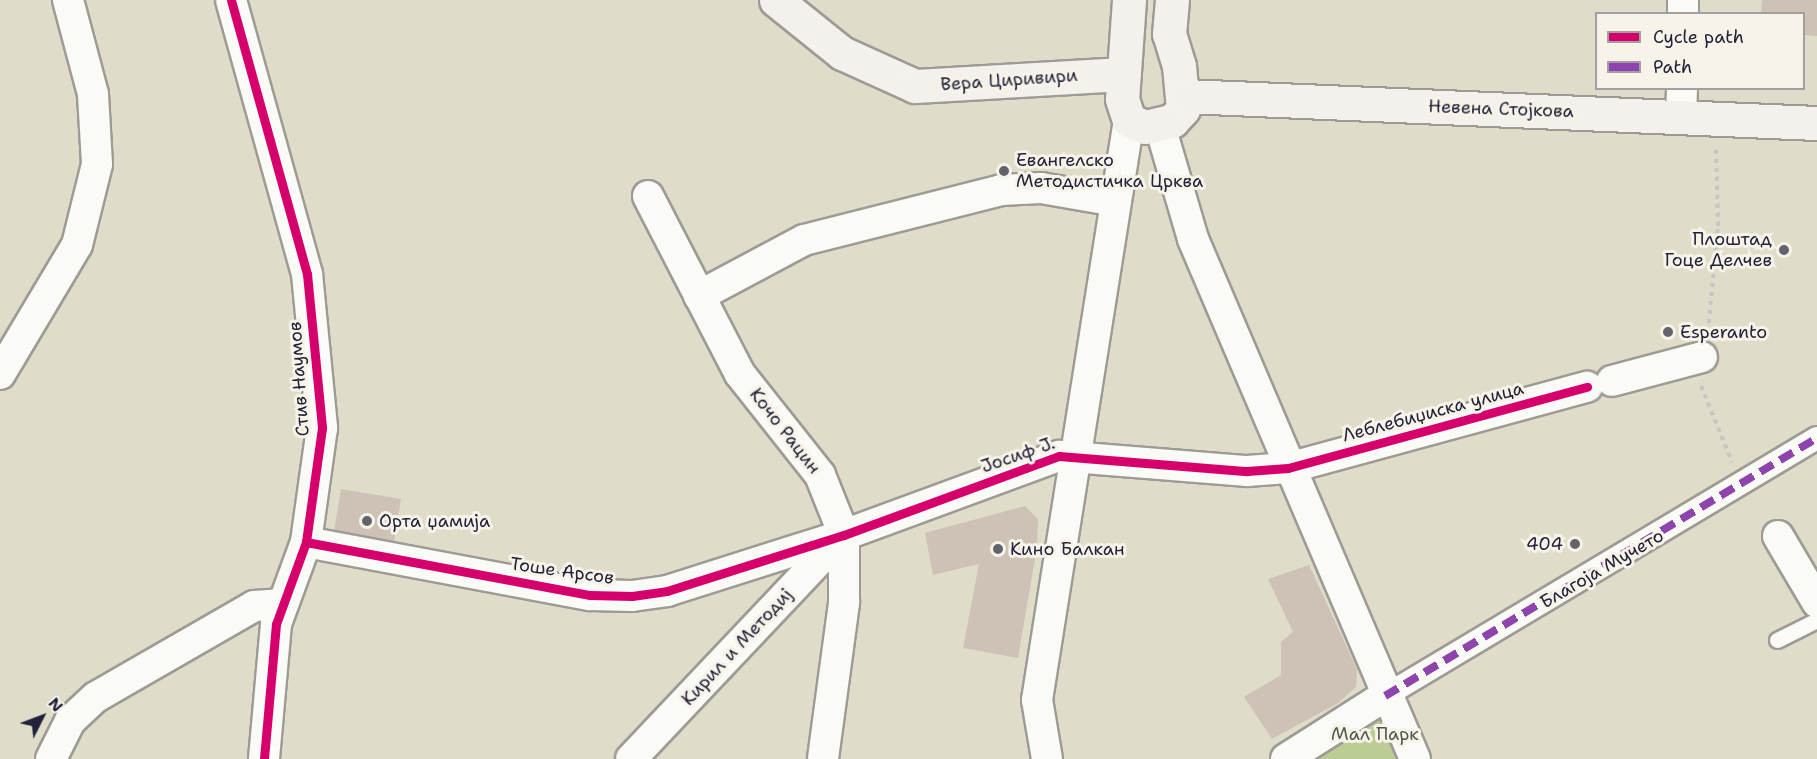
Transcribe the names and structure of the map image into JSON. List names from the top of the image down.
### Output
{
  "streets": {
    "main road": ["Вера Циривири", "Невена Стојкова"],
    "street": [
      "Стив Наумов",
      "Леблебиџиска улица",
      "Кочо Рацин",
      "Јосиф Ј.",
      "Благоја Мучето",
      "Тоше Арсов",
      "Кирил и Методиј"
    ]
  },
  "crossings": [
    ["Стив Наумов", "Тоше Арсов"],
    ["Леблебиџиска улица", "Јосиф Ј."],
    ["Кочо Рацин", "Јосиф Ј."],
    ["Кочо Рацин", "Тоше Арсов"],
    ["Кочо Рацин", "Кирил и Методиј"],
    ["Јосиф Ј.", "Тоше Арсов"],
    ["Јосиф Ј.", "Кирил и Методиј"],
    ["Тоше Арсов", "Кирил и Методиј"]
  ],
  "parks": ["Мал Парк"],
  "places": [
    "Евангелско Методистичка Црква",
    "Плоштад Гоце Делчев",
    "Esperanto",
    "Орта џамија",
    "404",
    "Кино Балкан"
  ],
  "legend": ["Cycle path", "Path"],
  "north": "top right"
}
